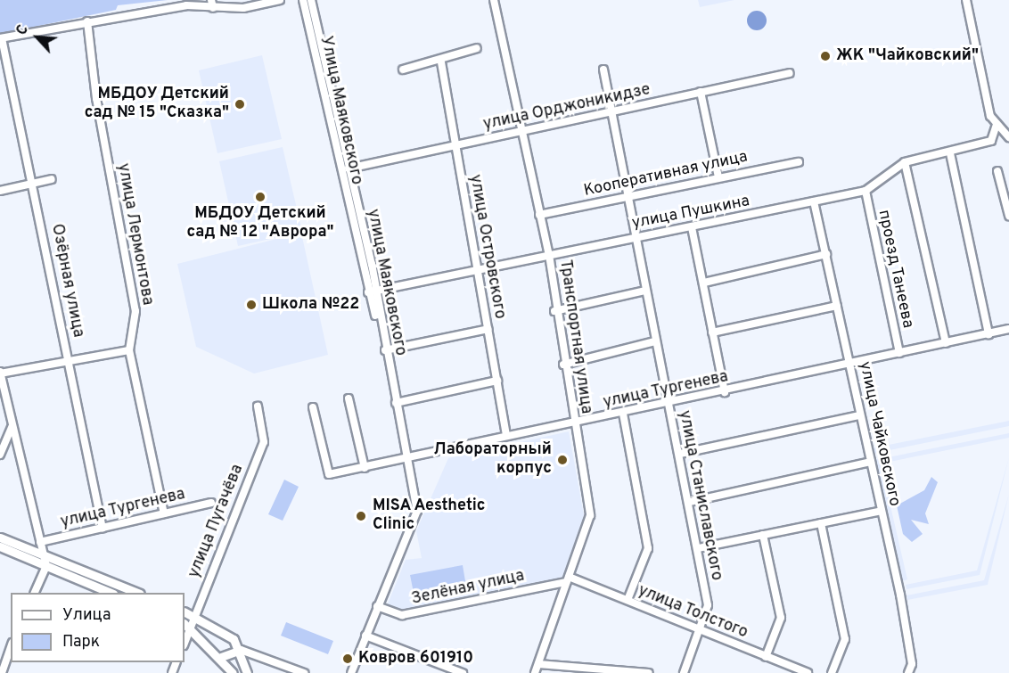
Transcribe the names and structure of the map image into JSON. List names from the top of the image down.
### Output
{
  "streets": {
    "street": [
      "улица Орджоникидзе",
      "Улица Маяковского",
      "Кооперативная улица",
      "улица Пушкина",
      "улица Лермонтова",
      "улица Островского",
      "проезд Танеева",
      "Озёрная улица",
      "улица Маяковского",
      "Транспортная улица",
      "улица Тургенева",
      "улица Чайковского",
      "улица Станиславского",
      "улица Пугачёва",
      "Зелёная улица",
      "улица Толстого"
    ]
  },
  "crossings": [
    ["улица Орджоникидзе", "улица Островского"],
    ["улица Орджоникидзе", "улица Маяковского"],
    ["улица Орджоникидзе", "Транспортная улица"],
    ["улица Орджоникидзе", "улица Станиславского"],
    ["Улица Маяковского", "улица Пушкина"],
    ["Улица Маяковского", "улица Маяковского"],
    ["Кооперативная улица", "Транспортная улица"],
    ["Кооперативная улица", "улица Станиславского"],
    ["улица Пушкина", "улица Островского"],
    ["улица Пушкина", "проезд Танеева"],
    ["улица Пушкина", "улица Маяковского"],
    ["улица Пушкина", "Транспортная улица"],
    ["улица Пушкина", "улица Чайковского"],
    ["улица Пушкина", "улица Станиславского"],
    ["улица Лермонтова", "улица Тургенева"],
    ["улица Островского", "улица Тургенева"],
    ["проезд Танеева", "улица Тургенева"],
    ["Озёрная улица", "улица Тургенева"],
    ["улица Маяковского", "улица Тургенева"],
    ["улица Маяковского", "Зелёная улица"],
    ["Транспортная улица", "улица Тургенева"],
    ["Транспортная улица", "Зелёная улица"],
    ["Транспортная улица", "улица Толстого"],
    ["улица Тургенева", "улица Чайковского"],
    ["улица Тургенева", "улица Станиславского"],
    ["улица Станиславского", "улица Толстого"],
    ["Зелёная улица", "улица Толстого"]
  ],
  "places": [
    "ЖК \"Чайковский\"",
    "МБДОУ Детский сад № 15 \"Сказка\"",
    "МБДОУ Детский сад № 12 \"Аврора\"",
    "Школа №22",
    "Лабораторный корпус",
    "MISA Aesthetic Clinic",
    "Ковров 601910"
  ],
  "legend": ["Улица", "Парк"],
  "north": "top left"
}
